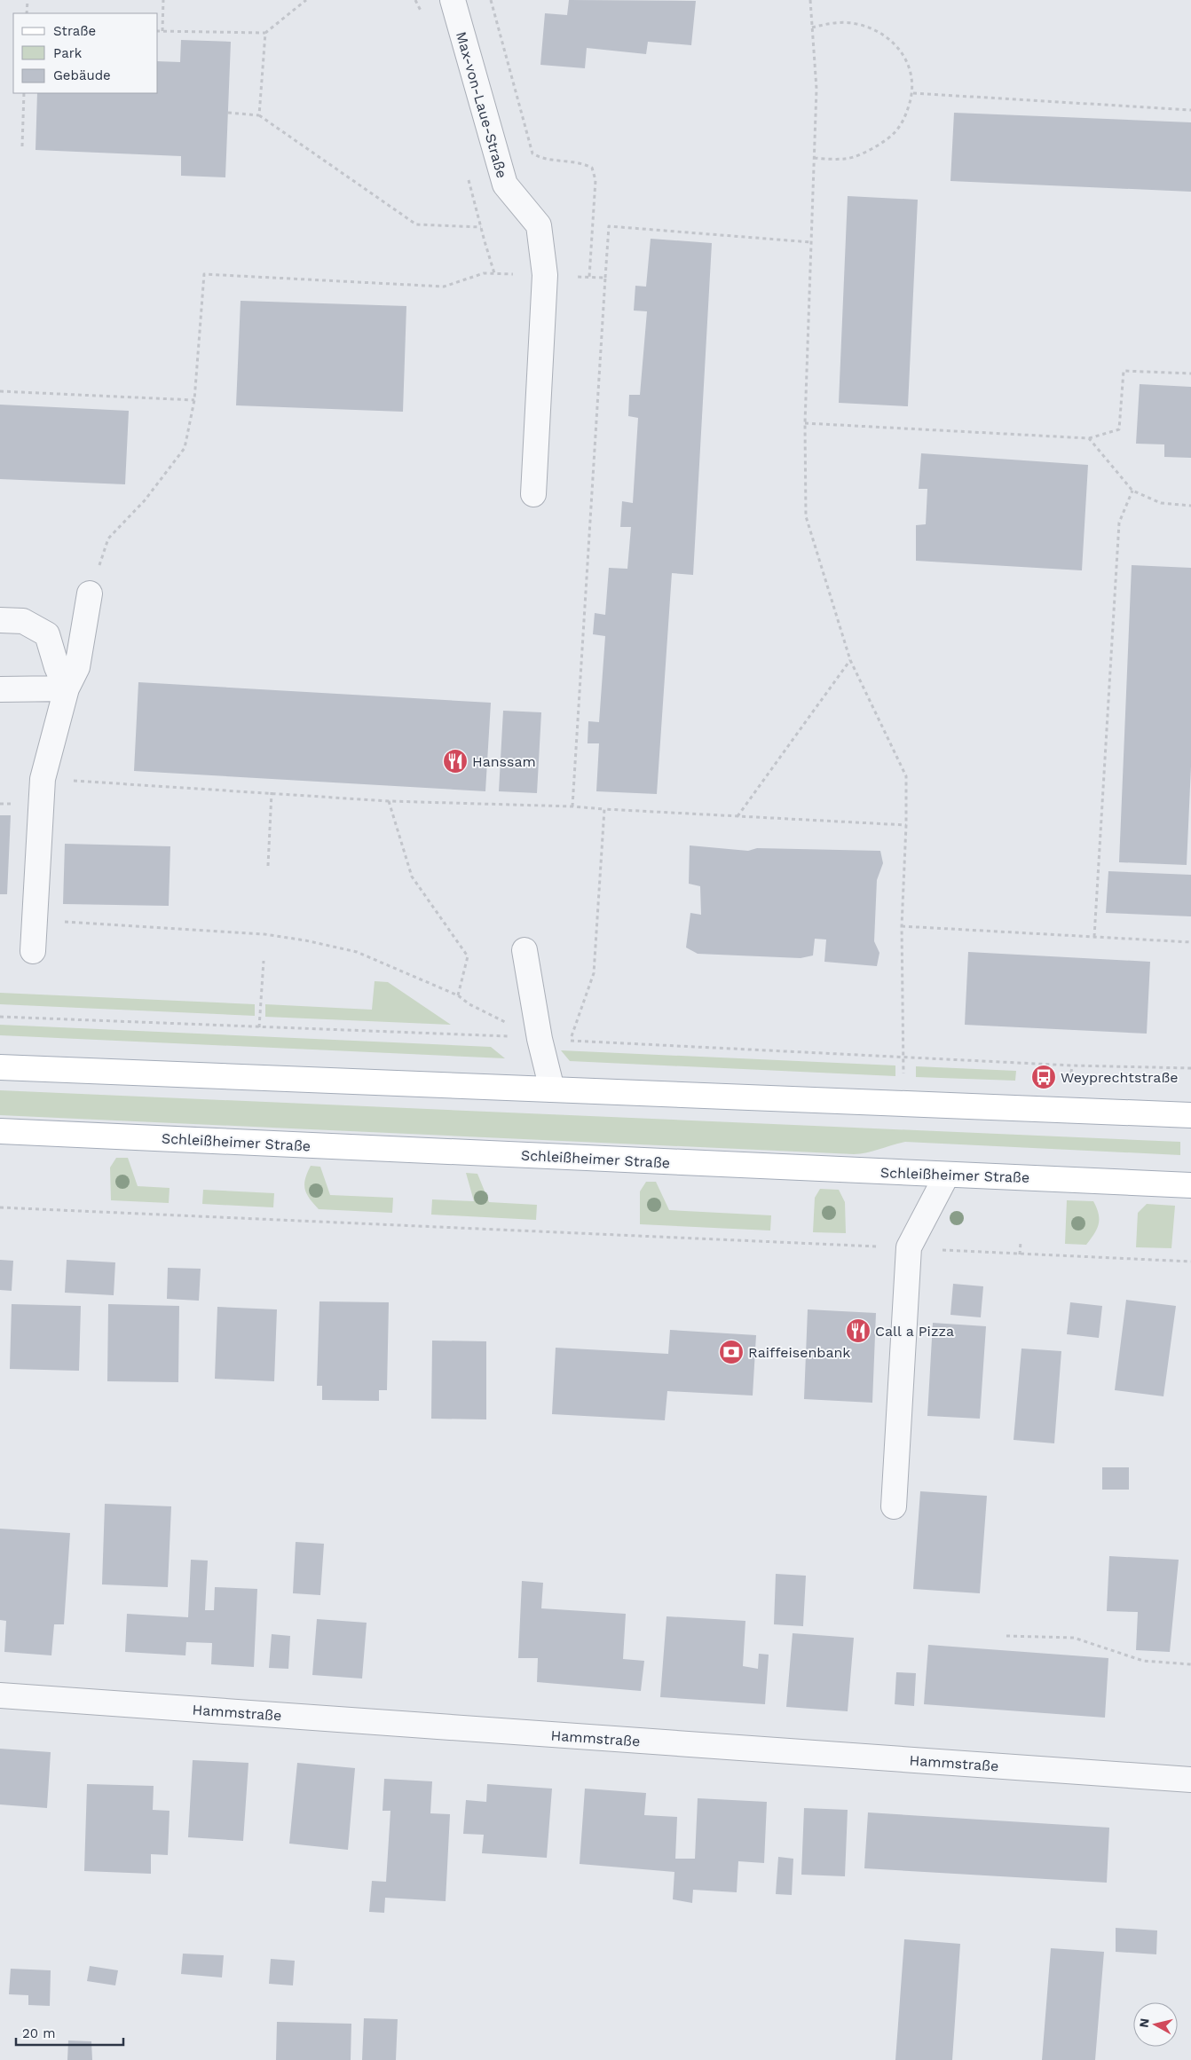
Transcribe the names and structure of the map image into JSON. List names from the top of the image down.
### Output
{
  "streets": {
    "main road": ["Schleißheimer Straße"],
    "street": ["Max-von-Laue-Straße", "Hammstraße"]
  },
  "places": {
    "restaurant": ["Hanssam", "Call a Pizza"],
    "bus stop": ["Weyprechtstraße"],
    "bank": ["Raiffeisenbank"]
  },
  "legend": ["Straße", "Park", "Gebäude"],
  "scale_bar": "20 m",
  "north": "left"
}
